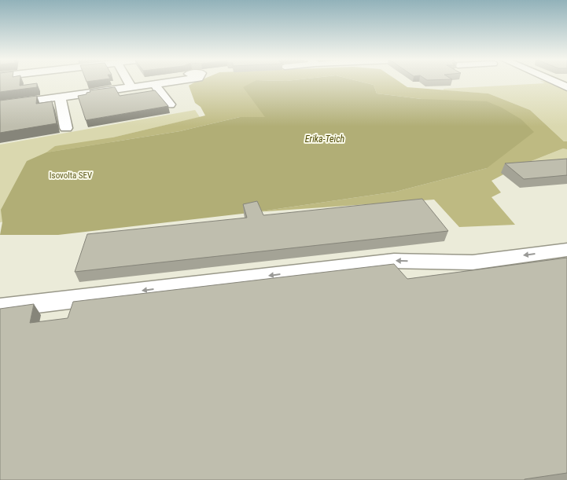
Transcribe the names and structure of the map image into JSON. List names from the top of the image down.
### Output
{
  "water": ["Erika-Teich"],
  "parks": ["Isovolta SEV"]
}
